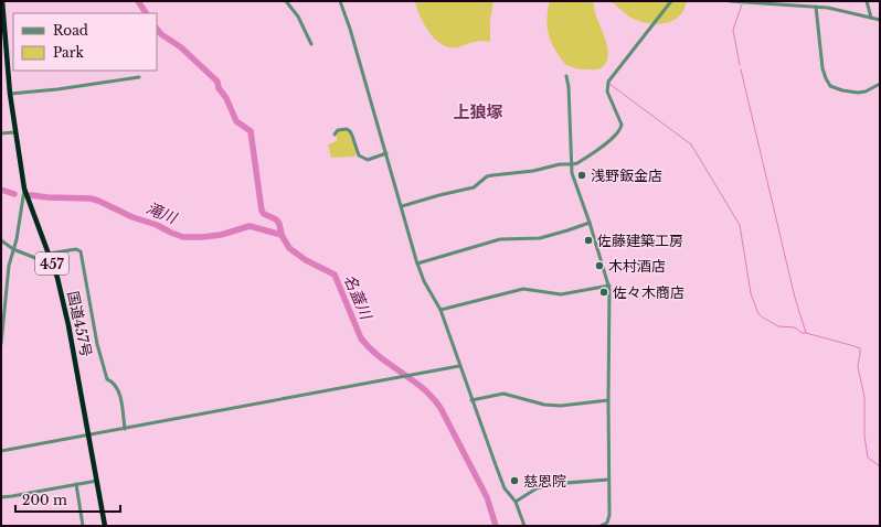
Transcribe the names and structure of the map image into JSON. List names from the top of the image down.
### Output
{
  "streets": {
    "highway": ["457", "国道457号"]
  },
  "districts": ["上狼塚"],
  "water": ["滝川", "名蓋川"],
  "places": [
    "浅野鈑金店",
    "佐藤建築工房",
    "木村酒店",
    "佐々木商店",
    "慈恩院"
  ],
  "legend": ["Road", "Park"],
  "scale_bar": "200 m"
}
